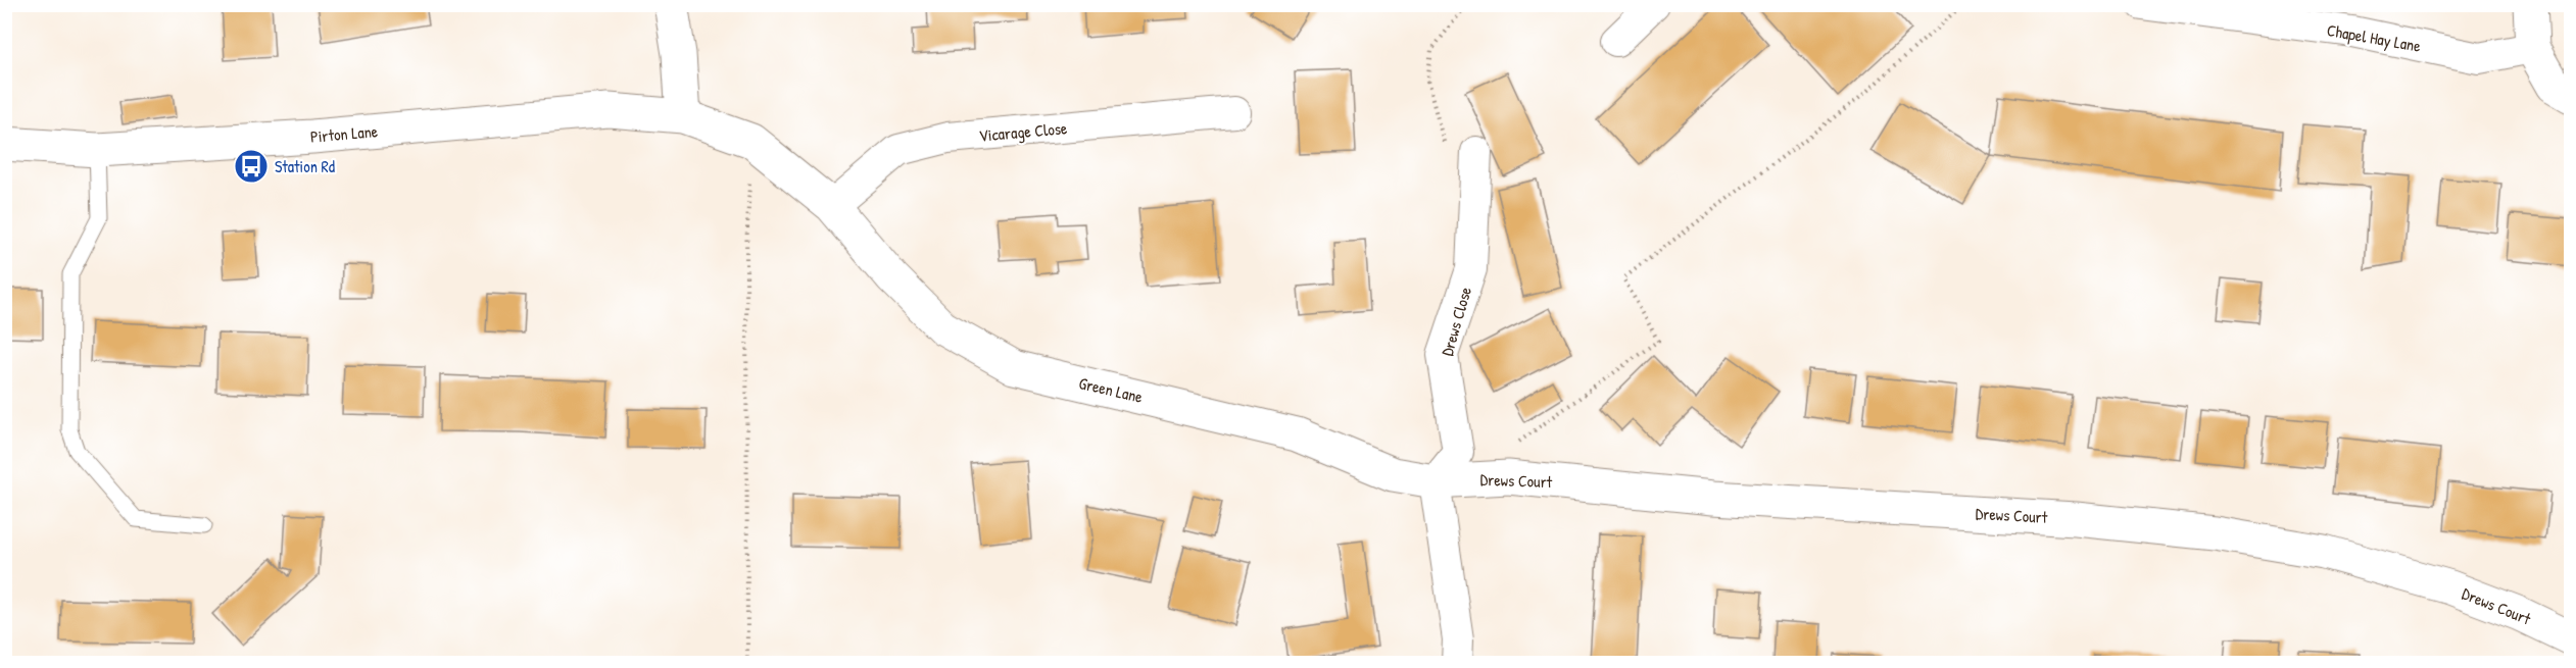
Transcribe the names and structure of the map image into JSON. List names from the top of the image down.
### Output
{
  "streets": {
    "street": [
      "Chapel Hay Lane",
      "Vicarage Close",
      "Pirton Lane",
      "Drews Close",
      "Green Lane",
      "Drews Court"
    ]
  },
  "crossings": [
    ["Vicarage Close", "Green Lane"],
    ["Pirton Lane", "Green Lane"],
    ["Drews Close", "Green Lane"],
    ["Drews Close", "Drews Court"],
    ["Green Lane", "Drews Court"]
  ],
  "places": {
    "bus stop": ["Station Rd"]
  }
}
